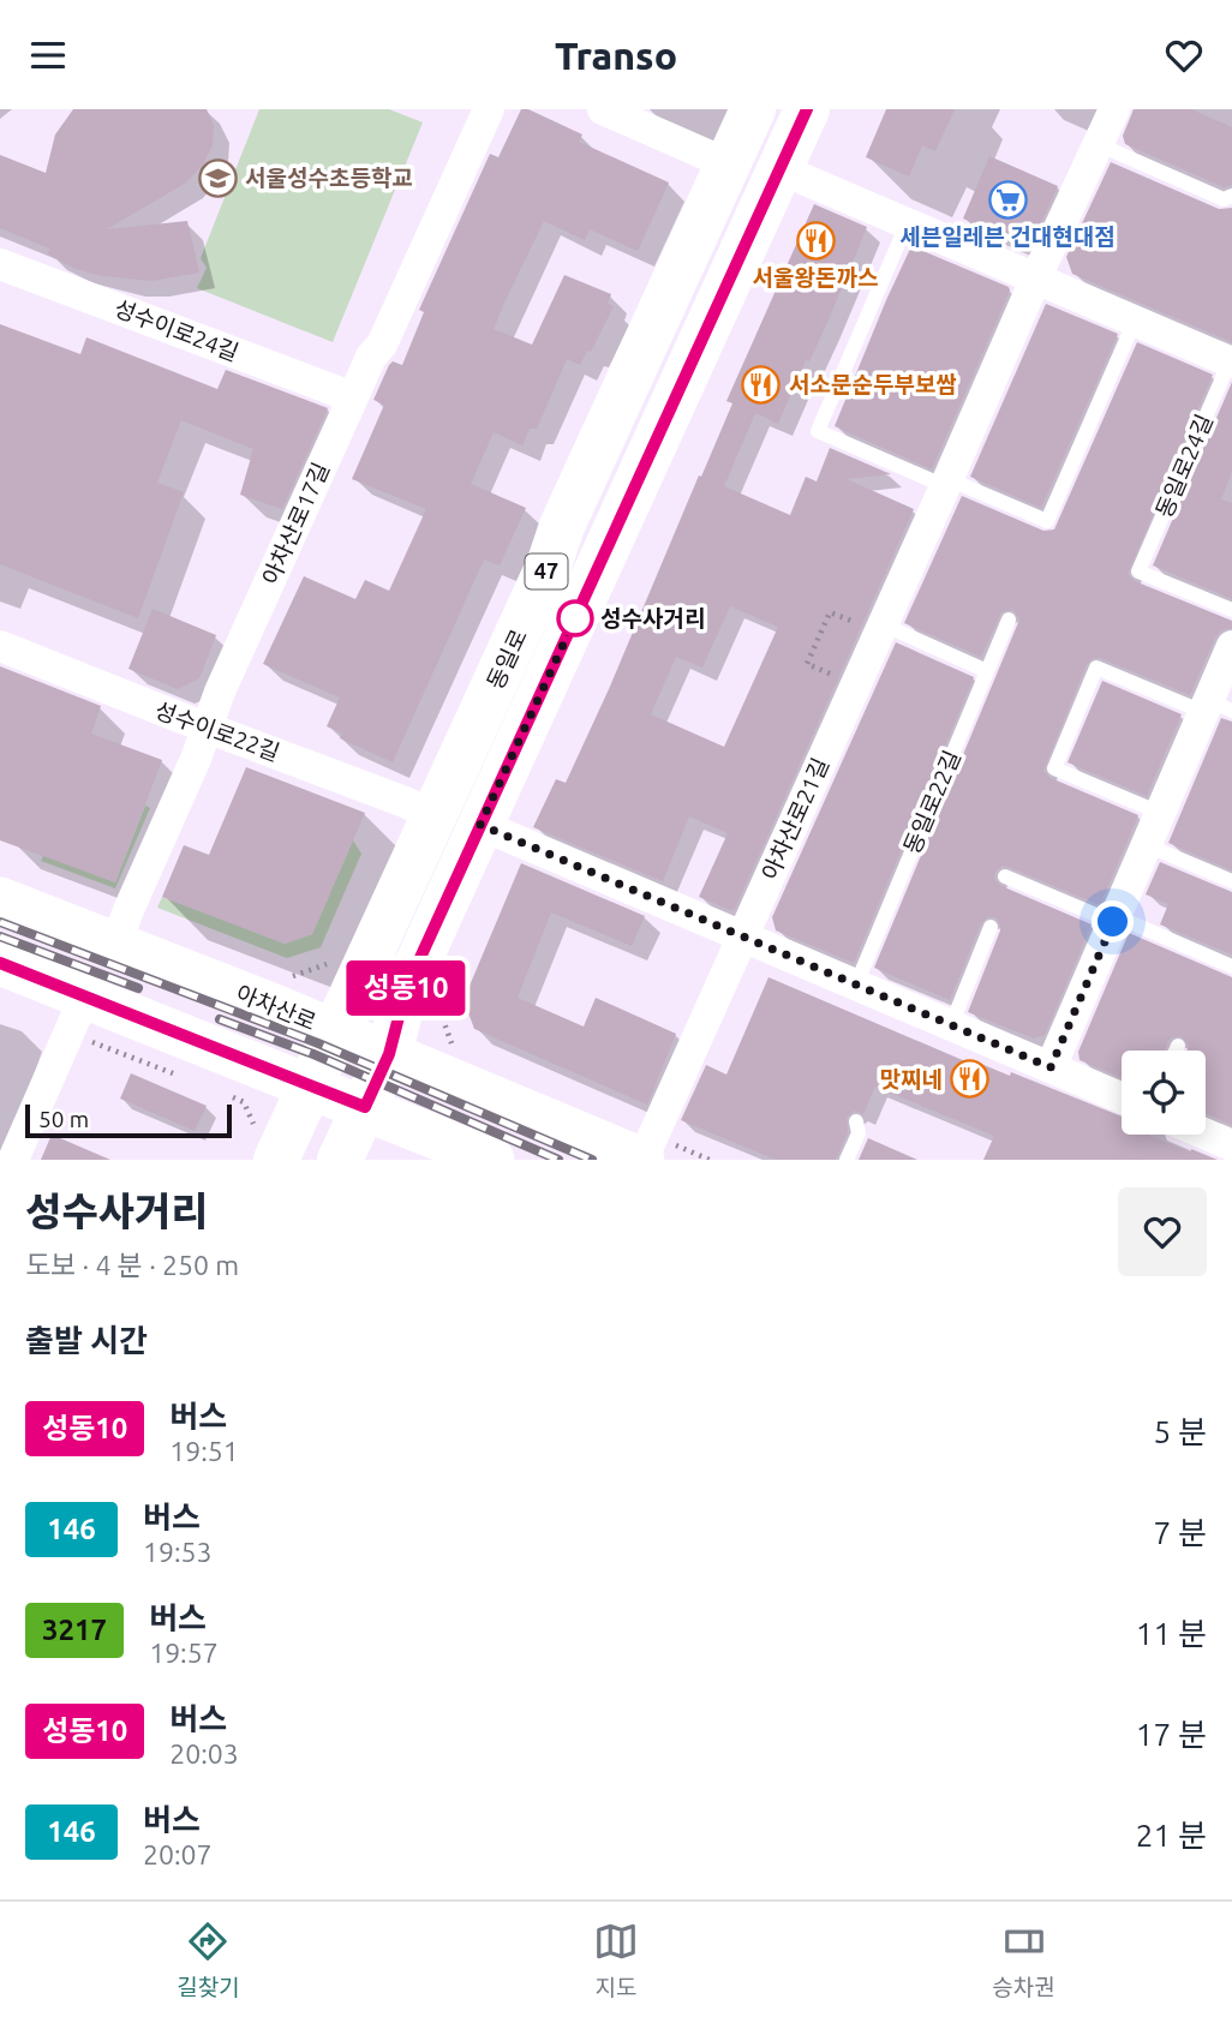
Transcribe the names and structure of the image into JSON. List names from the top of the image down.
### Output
{
  "streets": {
    "main road": ["47", "동일로", "아차산로"],
    "street": [
      "성수이로24길",
      "동일로24길",
      "아차산로17길",
      "성수이로22길",
      "아차산로21길"
    ],
    "lane": ["동일로22길"]
  },
  "crossings": [
    ["성수이로24길", "아차산로17길"],
    ["동일로24길", "동일로"],
    ["동일로24길", "아차산로21길"],
    ["아차산로17길", "성수이로22길"],
    ["아차산로17길", "아차산로"],
    ["동일로", "성수이로22길"],
    ["동일로", "아차산로"],
    ["아차산로21길", "아차산로"]
  ],
  "places": {
    "school or university": ["서울성수초등학교"],
    "supermarket": ["세븐일레븐 건대현대점"],
    "restaurant": ["서울왕돈까스", "서소문순두부보쌈", "맛찌네"],
    "other": ["성수사거리"]
  },
  "lines": ["bus line 성동10"],
  "scale_bar": "50 m",
  "page": {
    "header": "Transo",
    "on_map": "성동10",
    "scale": "50 m",
    "heading": [
      ["성수사거리", "도보 · 4 분 · 250 m"],
      "출발 시간"
    ],
    "list": [
      {
        "mark": "성동10",
        "name": "버스",
        "note": "19:51",
        "value": "5 분"
      },
      {
        "mark": "146",
        "name": "버스",
        "note": "19:53",
        "value": "7 분"
      },
      {
        "mark": "3217",
        "name": "버스",
        "note": "19:57",
        "value": "11 분"
      },
      {
        "mark": "성동10",
        "name": "버스",
        "note": "20:03",
        "value": "17 분"
      },
      {
        "mark": "146",
        "name": "버스",
        "note": "20:07",
        "value": "21 분"
      }
    ],
    "tabs": ["길찾기", "지도", "승차권"]
  }
}
